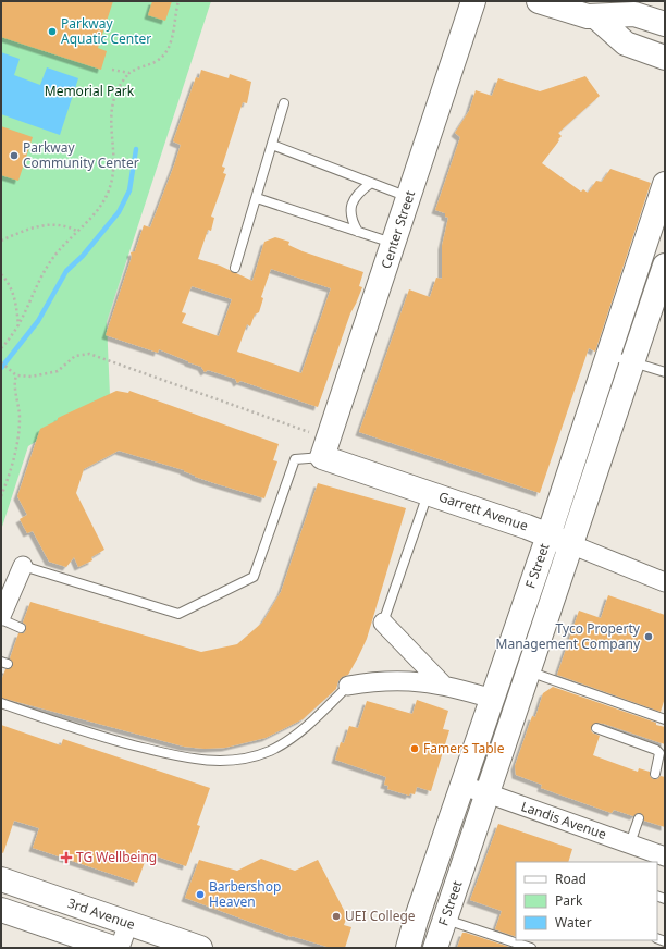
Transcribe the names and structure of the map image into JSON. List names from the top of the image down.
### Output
{
  "streets": {
    "main road": [
      "Center Street",
      "Garrett Avenue",
      "F Street",
      "3rd Avenue"
    ],
    "street": ["Landis Avenue"]
  },
  "crossings": [
    ["Center Street", "Garrett Avenue"],
    ["Garrett Avenue", "F Street"],
    ["F Street", "Landis Avenue"]
  ],
  "parks": ["Memorial Park"],
  "places": {
    "other": [
      "Parkway Aquatic Center",
      "Parkway Community Center",
      "Tyco Property Management Company",
      "Famers Table",
      "Barbershop Heaven",
      "UEI College"
    ],
    "health": ["TG Wellbeing"]
  },
  "legend": ["Road", "Park", "Water"]
}
